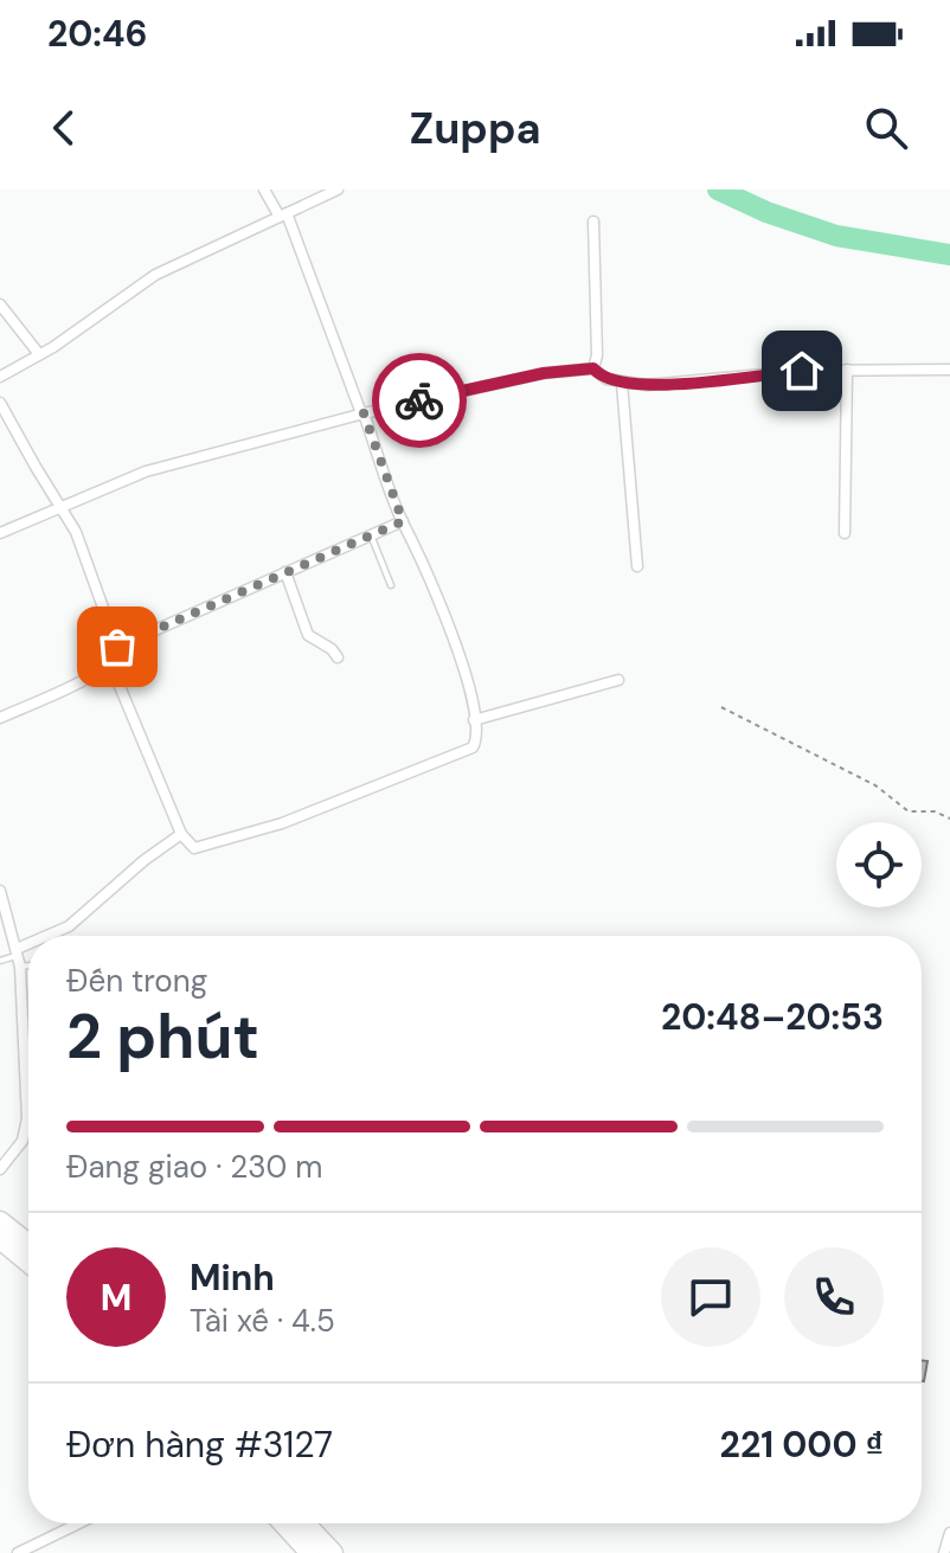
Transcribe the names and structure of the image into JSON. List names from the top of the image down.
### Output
{
  "page": {
    "status": "20:46",
    "header": "Zuppa",
    "heading": ["2 phút", "Đến trong", "20:48–20:53"],
    "panel": [
      "Minh",
      "Tài xế · 4.5",
      "Đơn hàng #3127",
      "221 000 ₫"
    ],
    "bar": "Đang giao · 230 m",
    "round": "M"
  }
}
